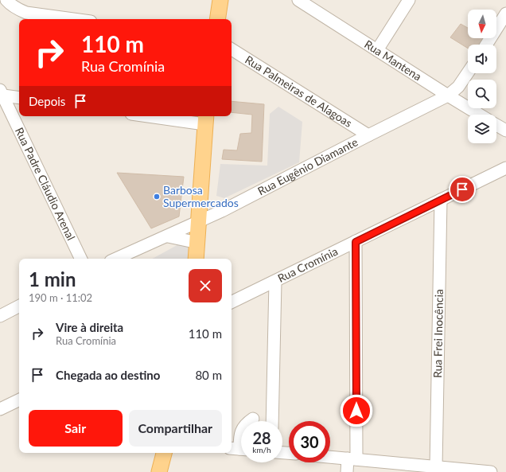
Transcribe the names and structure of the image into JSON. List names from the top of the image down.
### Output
{
  "streets": {
    "street": [
      "Rua Mantena",
      "Rua Palmeiras de Alagoas",
      "Rua Eugênio Diamante",
      "Rua Padre Cláudio Arenal",
      "Rua Cromínia",
      "Rua Frei Inocência"
    ]
  },
  "crossings": [
    ["Rua Mantena", "Rua Eugênio Diamante"],
    ["Rua Palmeiras de Alagoas", "Rua Eugênio Diamante"],
    ["Rua Cromínia", "Rua Frei Inocência"]
  ],
  "places": ["Barbosa Supermercados"],
  "north": "bottom",
  "page": {
    "turn": ["110 m", "Rua Cromínia"],
    "then": "Depois",
    "heading": ["1 min", "190 m · 11:02"],
    "list": [
      {
        "name": "Vire à direita",
        "note": "Rua Cromínia",
        "value": "110 m"
      },
      {
        "name": "Chegada ao destino",
        "value": "80 m"
      }
    ],
    "buttons": ["Sair", "Compartilhar"],
    "speed": "28 km/h",
    "limit": "30"
  }
}
